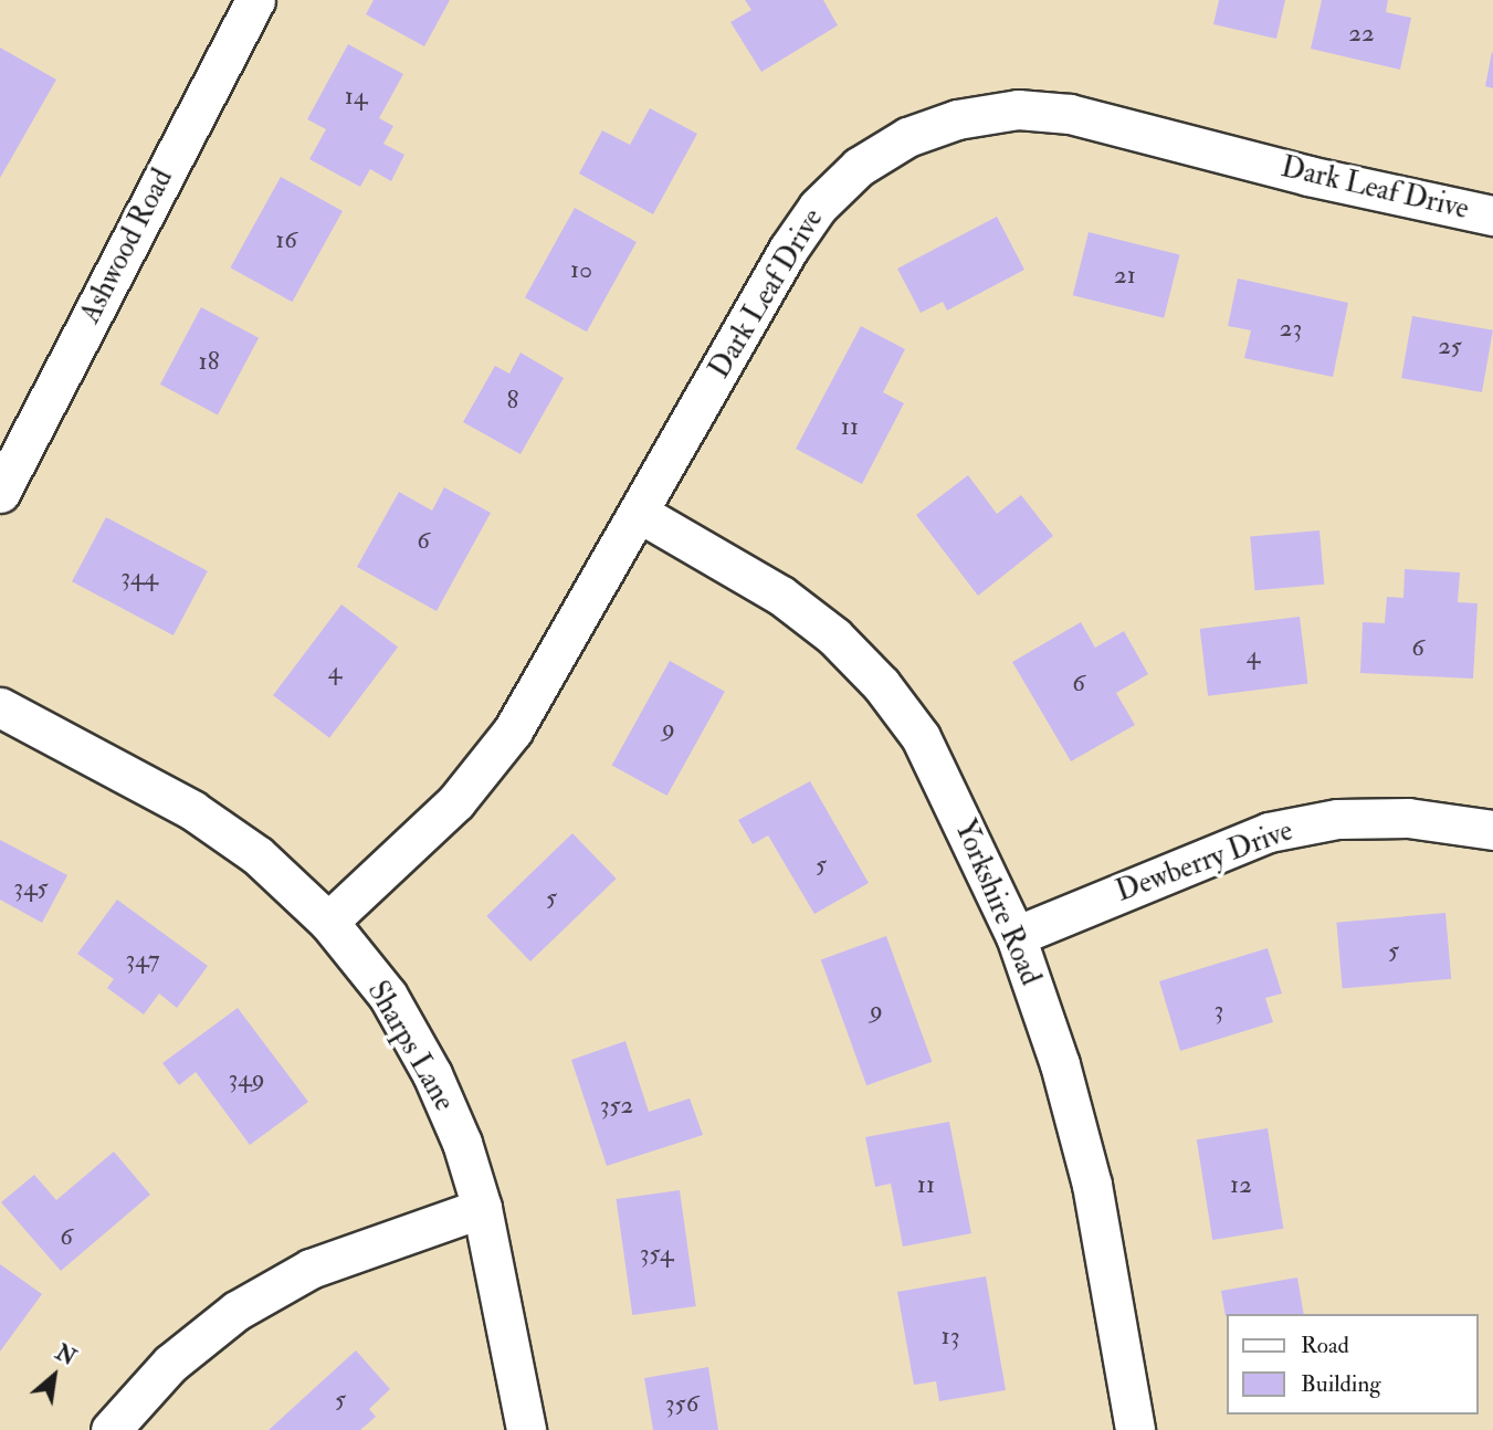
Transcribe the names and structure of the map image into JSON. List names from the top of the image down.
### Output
{
  "streets": {
    "street": [
      "Dark Leaf Drive",
      "Ashwood Road",
      "Dewberry Drive",
      "Yorkshire Road",
      "Sharps Lane"
    ]
  },
  "crossings": [
    ["Dark Leaf Drive", "Yorkshire Road"],
    ["Dark Leaf Drive", "Sharps Lane"],
    ["Dewberry Drive", "Yorkshire Road"]
  ],
  "house_numbers": [
    "22",
    "14",
    "16",
    "10",
    "21",
    "23",
    "25",
    "18",
    "8",
    "11",
    "6",
    "344",
    "6",
    "4",
    "4",
    "6",
    "9",
    "5",
    "345",
    "5",
    "5",
    "347",
    "9",
    "3",
    "349",
    "352",
    "11",
    "12",
    "6",
    "354",
    "13",
    "5",
    "356"
  ],
  "legend": ["Road", "Building"],
  "north": "top right"
}
